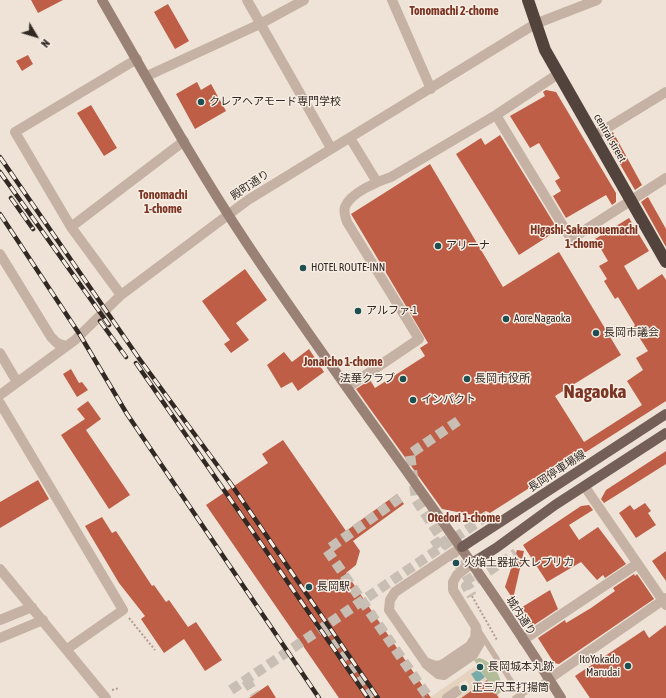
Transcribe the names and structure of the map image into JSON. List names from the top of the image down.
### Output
{
  "streets": {
    "highway": ["central street"],
    "main road": ["長岡停車場線"],
    "street": ["殿町通り", "城内通り"]
  },
  "crossings": [
    ["central street", "殿町通り"],
    ["殿町通り", "城内通り"],
    ["長岡停車場線", "城内通り"]
  ],
  "districts": [
    "Tonomachi 2-chome",
    "Tonomachi 1-chome",
    "Higashi-Sakanouemachi 1-chome",
    "Jonaicho 1-chome",
    "Nagaoka",
    "Otedori 1-chome"
  ],
  "places": [
    "クレアヘアモード専門学校",
    "アリーナ",
    "HOTEL ROUTE-INN",
    "アルファ-1",
    "Aore Nagaoka",
    "長岡市議会",
    "法華クラブ",
    "長岡市役所",
    "インパクト",
    "火焔土器拡大レプリカ",
    "長岡駅",
    "ItoYokado Marudai",
    "長岡城本丸跡",
    "正三尺玉打揚筒"
  ],
  "north": "bottom right"
}
